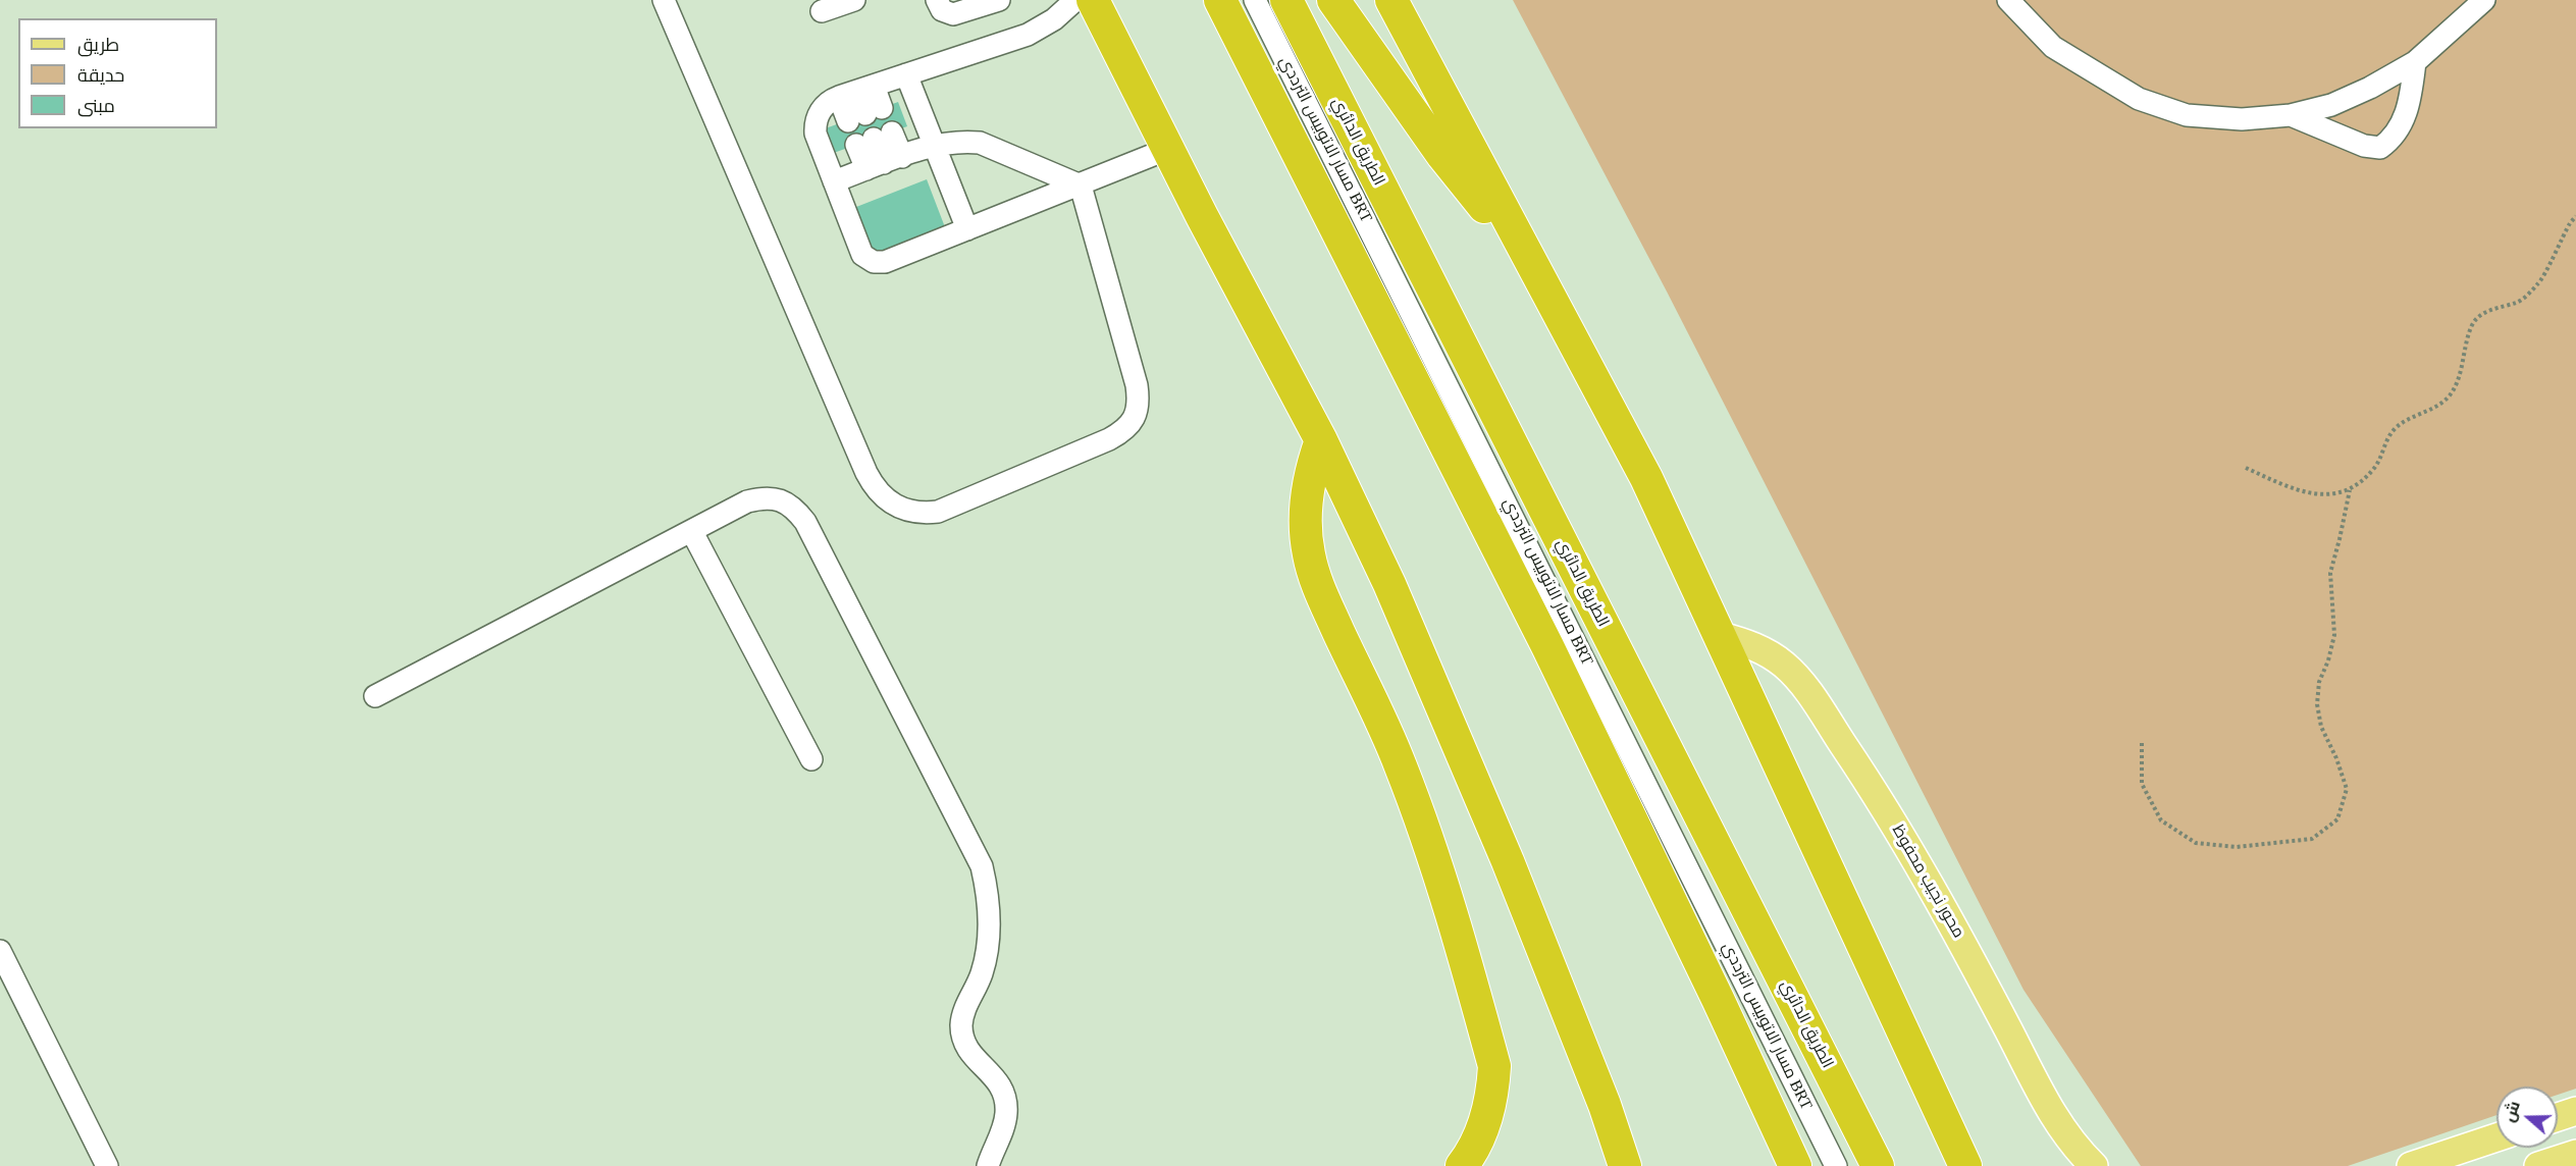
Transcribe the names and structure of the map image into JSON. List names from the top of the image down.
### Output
{
  "streets": {
    "highway": ["الطريق الدائري"],
    "main road": ["محور نجيب محفوظ"],
    "street": ["مسار الاتوبيس الترددي BRT"]
  },
  "legend": ["طريق", "حديقة", "مبنى"],
  "north": "left"
}
